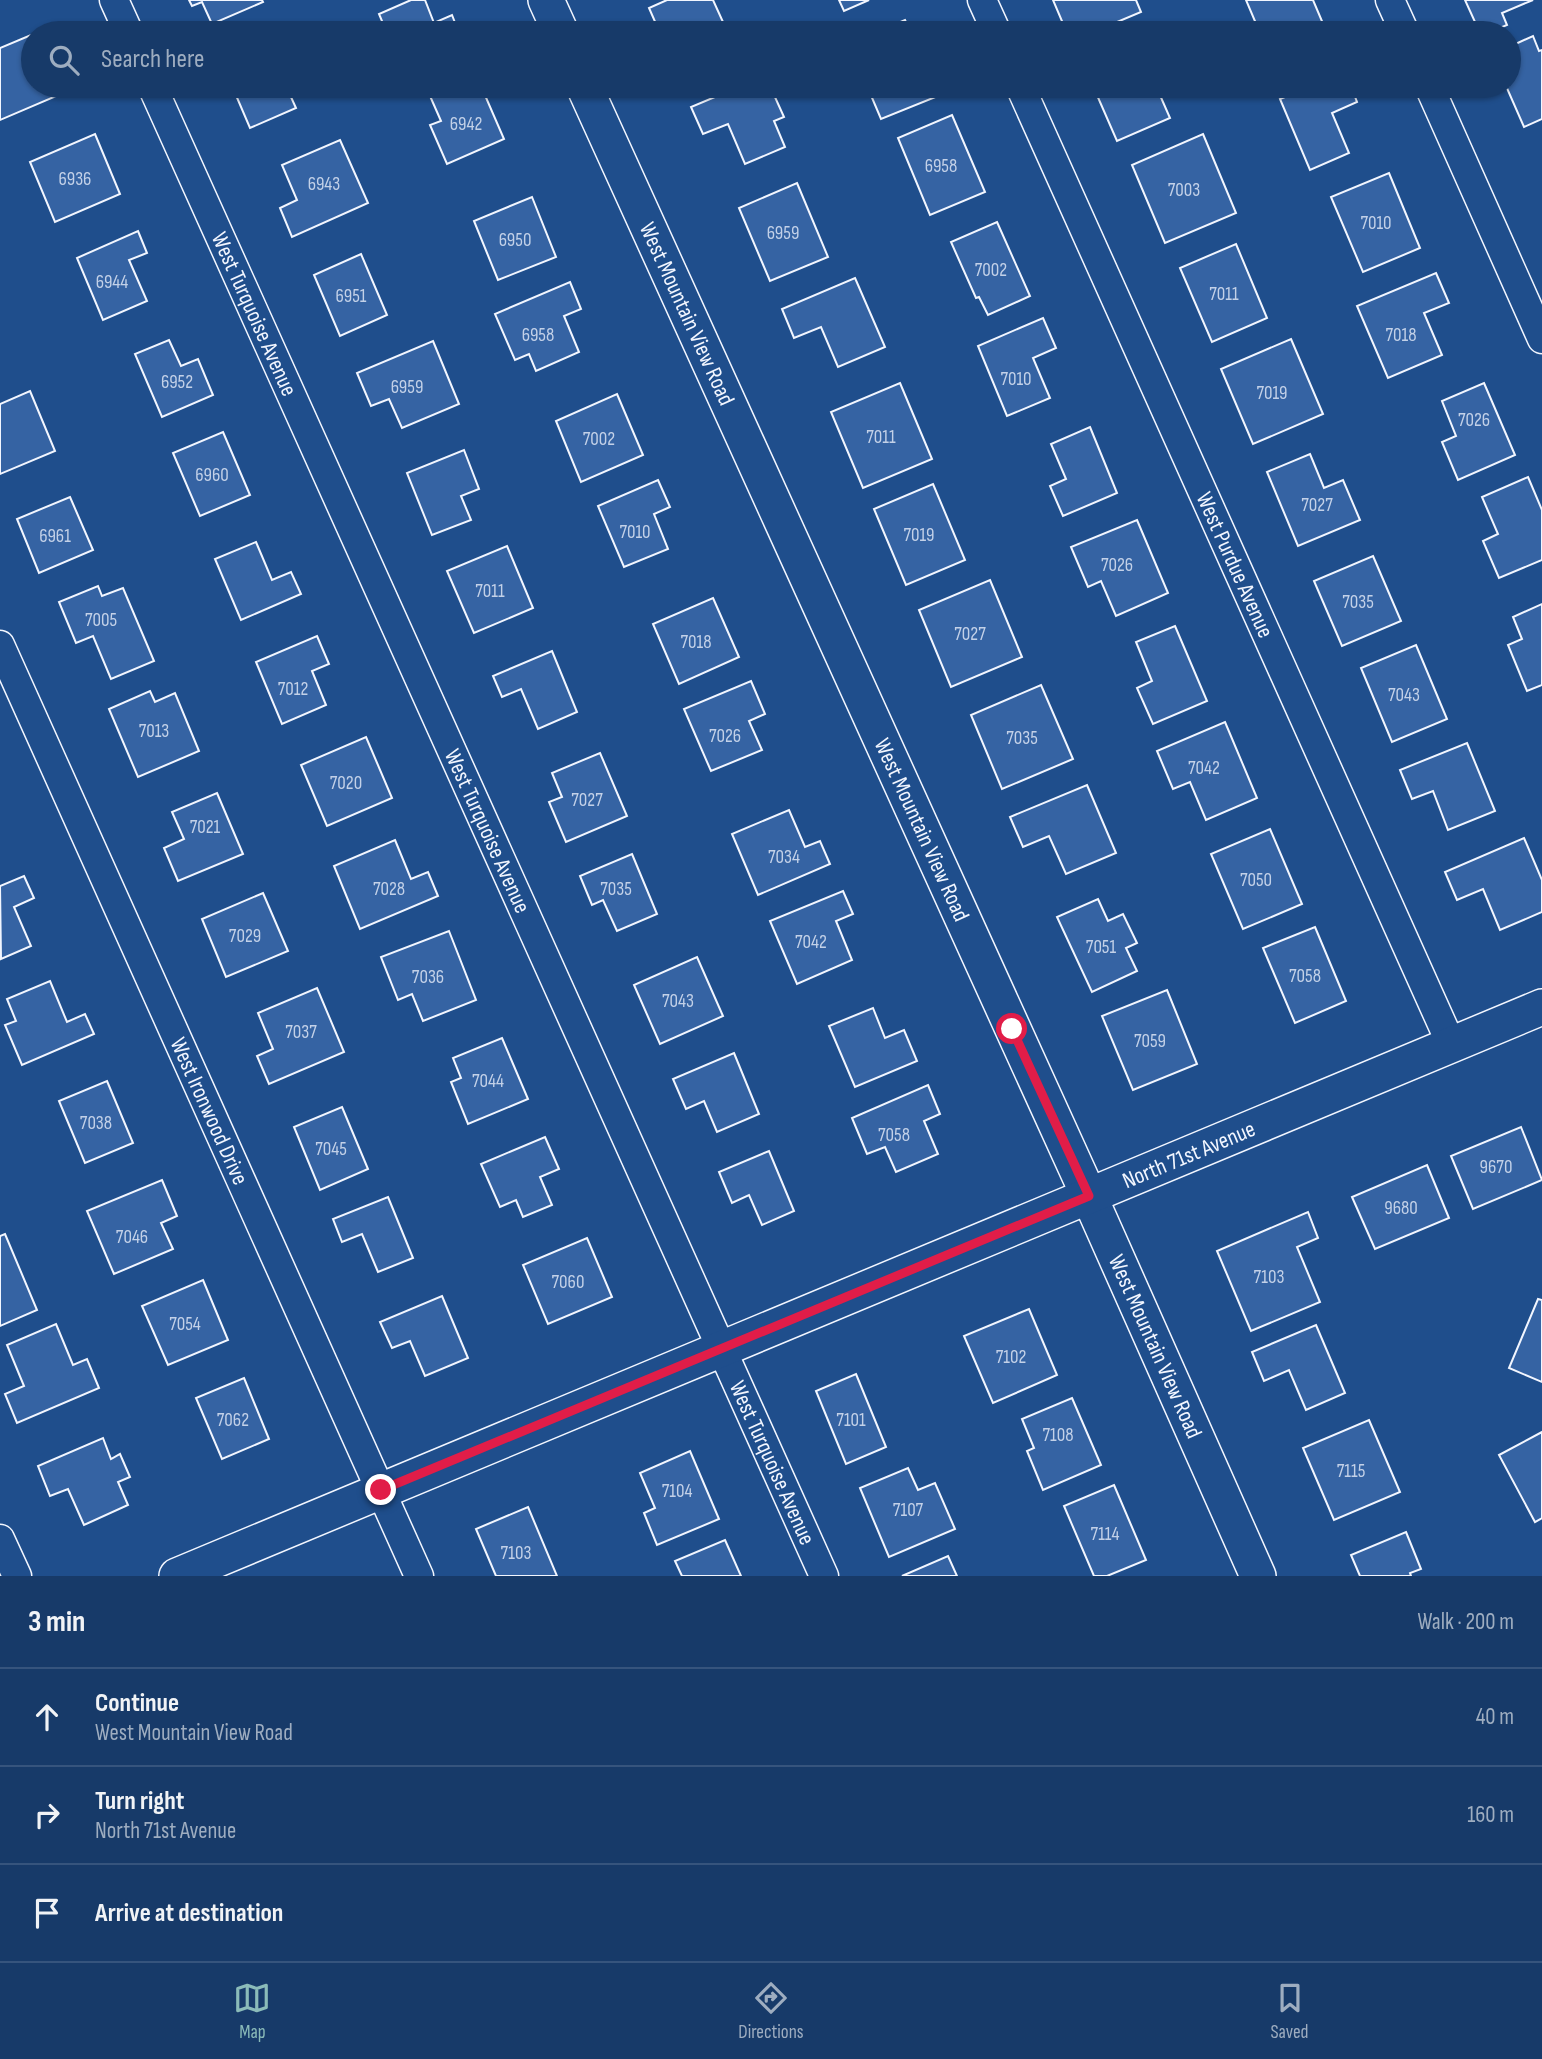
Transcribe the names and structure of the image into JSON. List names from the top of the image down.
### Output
{
  "streets": {
    "street": [
      "West Turquoise Avenue",
      "West Mountain View Road",
      "West Purdue Avenue",
      "West Ironwood Drive",
      "North 71st Avenue"
    ]
  },
  "crossings": [
    ["West Turquoise Avenue", "North 71st Avenue"],
    ["West Mountain View Road", "North 71st Avenue"],
    ["West Purdue Avenue", "North 71st Avenue"],
    ["West Ironwood Drive", "North 71st Avenue"]
  ],
  "house_numbers": [
    "6942",
    "6958",
    "6936",
    "6943",
    "7003",
    "7010",
    "6959",
    "6950",
    "7002",
    "6944",
    "7011",
    "6951",
    "6958",
    "7018",
    "7010",
    "6952",
    "6959",
    "7019",
    "7026",
    "7011",
    "7002",
    "6960",
    "7027",
    "7010",
    "7019",
    "6961",
    "7026",
    "7011",
    "7035",
    "7005",
    "7027",
    "7018",
    "7012",
    "7043",
    "7013",
    "7026",
    "7035",
    "7042",
    "7020",
    "7027",
    "7021",
    "7034",
    "7050",
    "7028",
    "7035",
    "7029",
    "7042",
    "7051",
    "7058",
    "7036",
    "7043",
    "7037",
    "7059",
    "7044",
    "7038",
    "7058",
    "7045",
    "9670",
    "9680",
    "7046",
    "7103",
    "7060",
    "7054",
    "7102",
    "7062",
    "7101",
    "7108",
    "7115",
    "7104",
    "7107",
    "7114",
    "7103"
  ],
  "page": {
    "search": "Search here",
    "heading": ["3 min", "Walk · 200 m"],
    "list": [
      ["Continue", "West Mountain View Road", "40 m"],
      ["Turn right", "North 71st Avenue", "160 m"],
      "Arrive at destination"
    ],
    "nav": ["Map", "Directions", "Saved"]
  }
}
